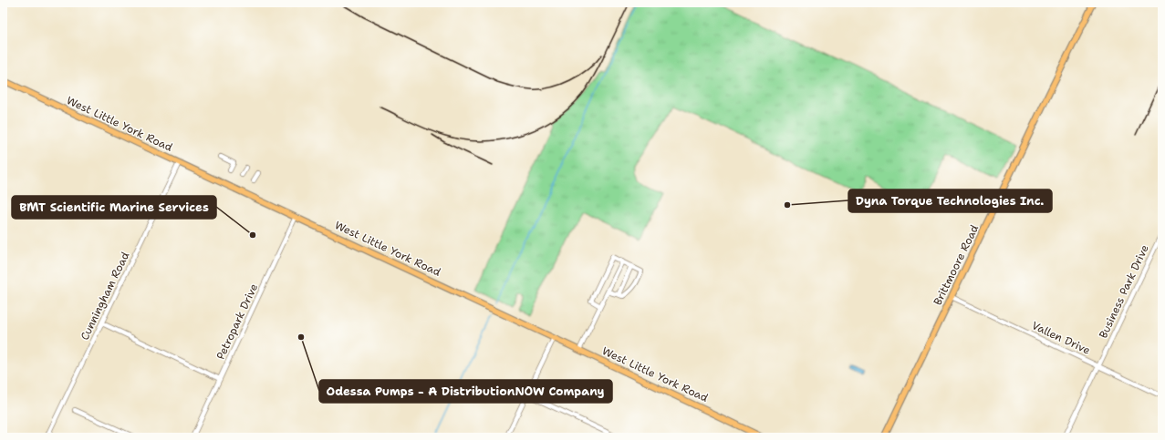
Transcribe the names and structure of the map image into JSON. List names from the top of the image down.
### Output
{
  "streets": {
    "main road": ["West Little York Road", "Brittmoore Road"],
    "street": [
      "Business Park Drive",
      "Cunningham Road",
      "Petropark Drive",
      "Vallen Drive"
    ]
  },
  "crossings": [
    ["West Little York Road", "Cunningham Road"],
    ["West Little York Road", "Petropark Drive"],
    ["Brittmoore Road", "Vallen Drive"],
    ["Business Park Drive", "Vallen Drive"]
  ],
  "places": ["Dyna Torque Technologies Inc.", "BMT Scientific Marine Services", "Odessa Pumps - A DistributionNOW Company"]
}
